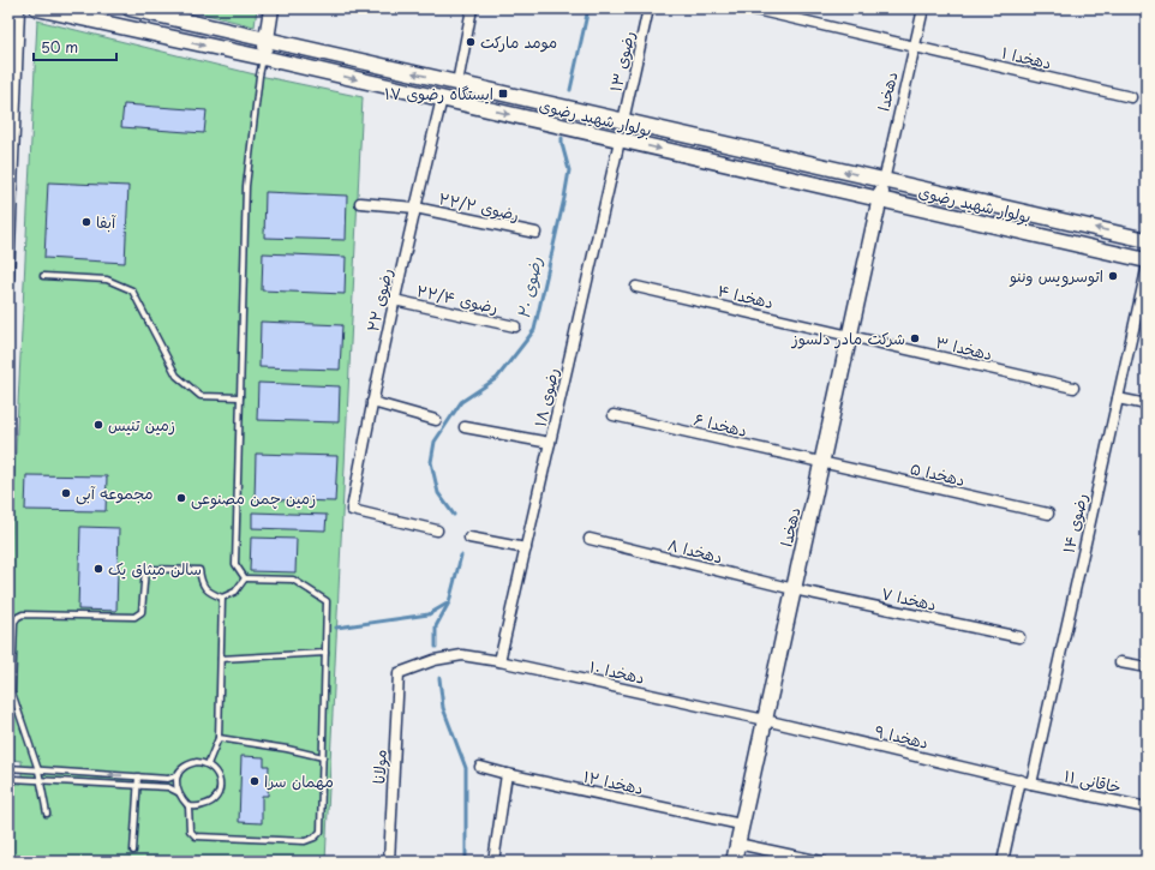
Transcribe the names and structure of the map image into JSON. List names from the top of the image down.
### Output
{
  "streets": {
    "street": [
      "دهخدا ۱",
      "رضوی ۱۳",
      "دهخدا",
      "بولوار شهید رضوی",
      "رضوی ۲۲/۲",
      "دهخدا ۴",
      "رضوی ۲۲/۴",
      "رضوی ۲۲",
      "دهخدا ۳",
      "رضوی ۱۸",
      "دهخدا ۶",
      "دهخدا ۵",
      "رضوی ۱۴",
      "دهخدا ۸",
      "دهخدا ۷",
      "دهخدا ۱۰",
      "دهخدا ۹",
      "مولانا",
      "خاقانی ۱۱",
      "دهخدا ۱۲"
    ]
  },
  "crossings": [
    ["دهخدا ۱", "دهخدا"],
    ["رضوی ۱۳", "بولوار شهید رضوی"],
    ["دهخدا", "بولوار شهید رضوی"],
    ["دهخدا", "دهخدا ۴"],
    ["دهخدا", "دهخدا ۳"],
    ["دهخدا", "دهخدا ۶"],
    ["دهخدا", "دهخدا ۵"],
    ["دهخدا", "دهخدا ۸"],
    ["دهخدا", "دهخدا ۷"],
    ["دهخدا", "دهخدا ۱۰"],
    ["دهخدا", "دهخدا ۹"],
    ["دهخدا", "دهخدا ۱۲"],
    ["بولوار شهید رضوی", "رضوی ۲۲"],
    ["بولوار شهید رضوی", "رضوی ۱۸"],
    ["رضوی ۲۲/۲", "رضوی ۲۲"],
    ["دهخدا ۴", "دهخدا ۳"],
    ["رضوی ۲۲/۴", "رضوی ۲۲"],
    ["رضوی ۱۸", "دهخدا ۱۰"],
    ["دهخدا ۶", "دهخدا ۵"],
    ["رضوی ۱۴", "دهخدا ۹"],
    ["رضوی ۱۴", "خاقانی ۱۱"],
    ["دهخدا ۸", "دهخدا ۷"],
    ["دهخدا ۱۰", "دهخدا ۹"],
    ["دهخدا ۱۰", "مولانا"],
    ["دهخدا ۹", "خاقانی ۱۱"]
  ],
  "water": ["رضوی ۲۰"],
  "places": {
    "other": [
      "مومد مارکت",
      "آبفا",
      "اتوسرویس وننو",
      "شرکت مادر دلسوز",
      "زمین تنیس",
      "مجموعه آبی",
      "زمین چمن مصنوعی",
      "سالن میثاق یک",
      "مهمان سرا"
    ],
    "transit": ["ایستگاه رضوی ۱۷"]
  },
  "scale_bar": "50 m"
}
